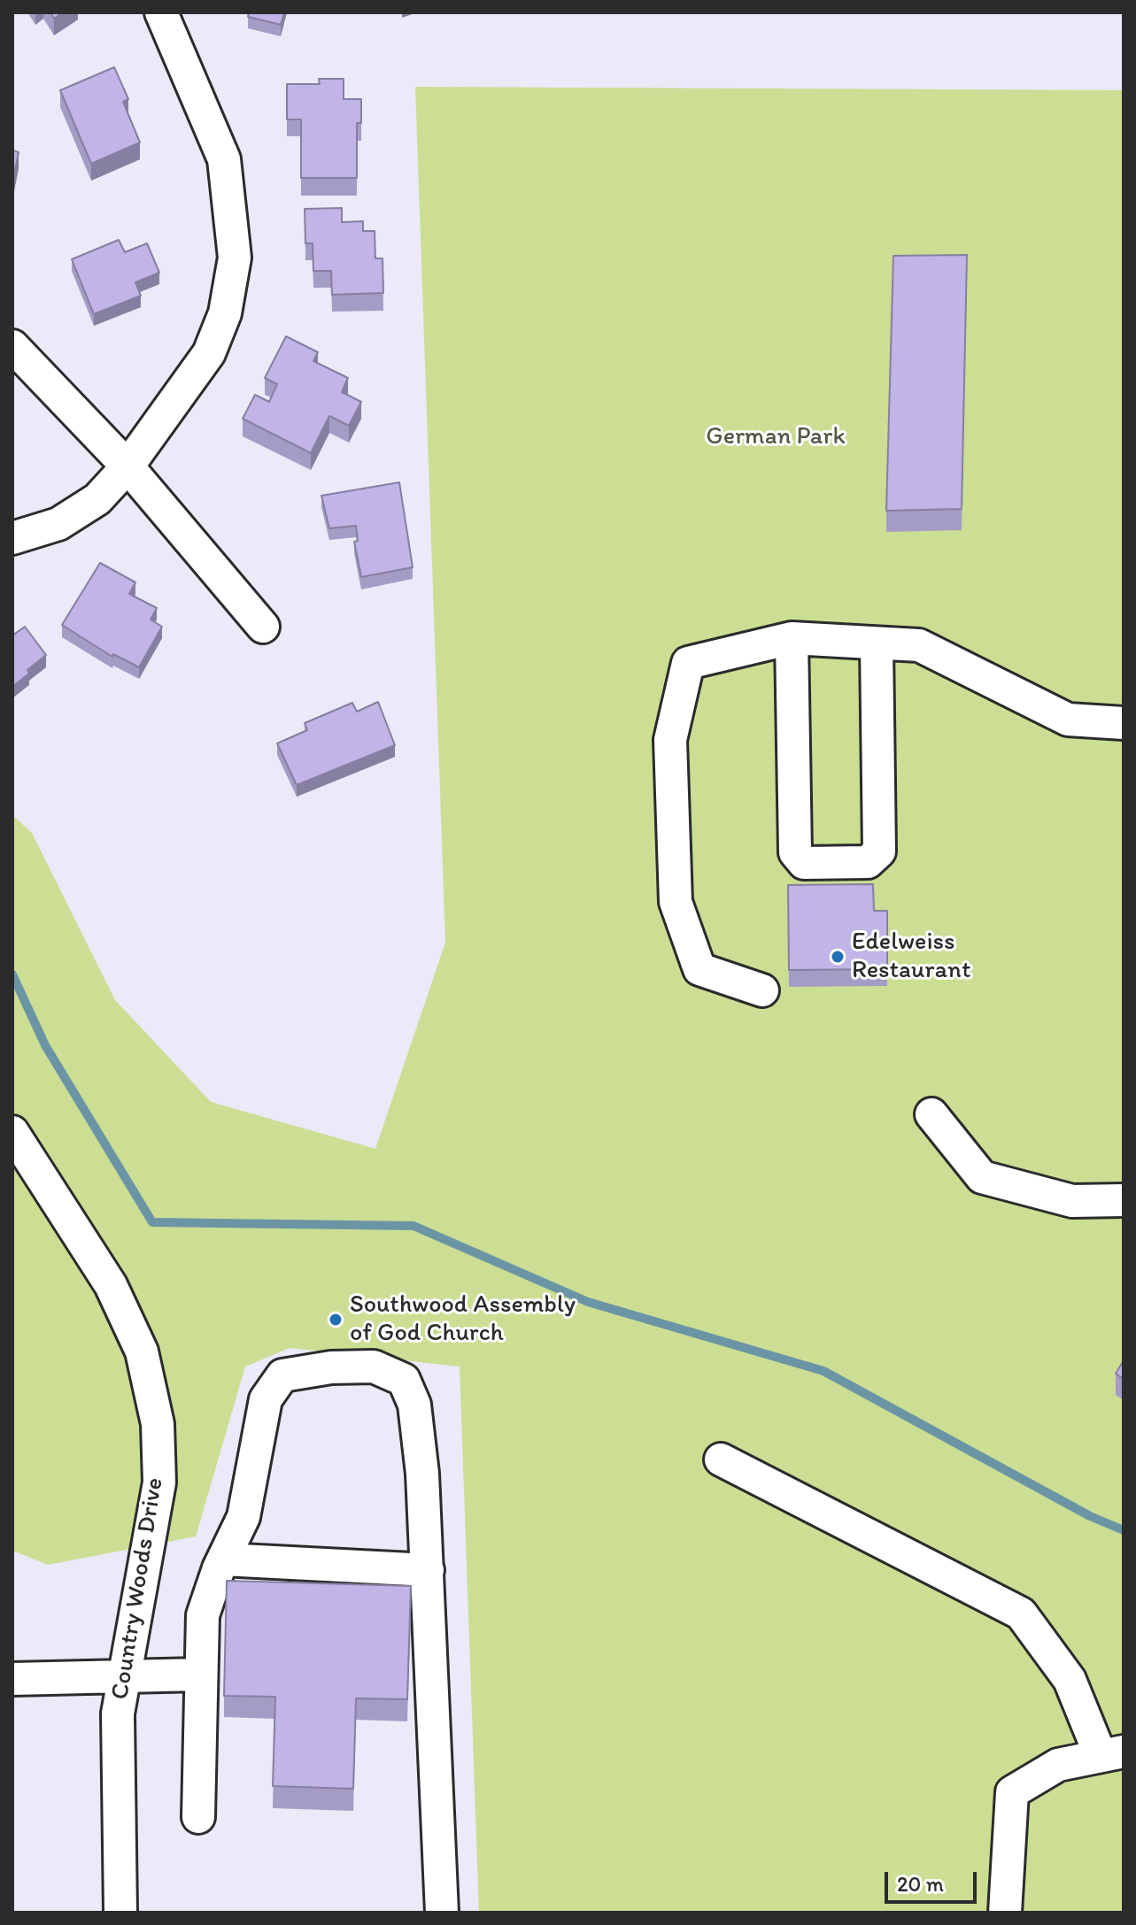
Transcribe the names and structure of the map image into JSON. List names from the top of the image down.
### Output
{
  "streets": {
    "street": ["Country Woods Drive"]
  },
  "parks": ["German Park"],
  "places": ["Edelweiss Restaurant", "Southwood Assembly of God Church"],
  "scale_bar": "20 m"
}
